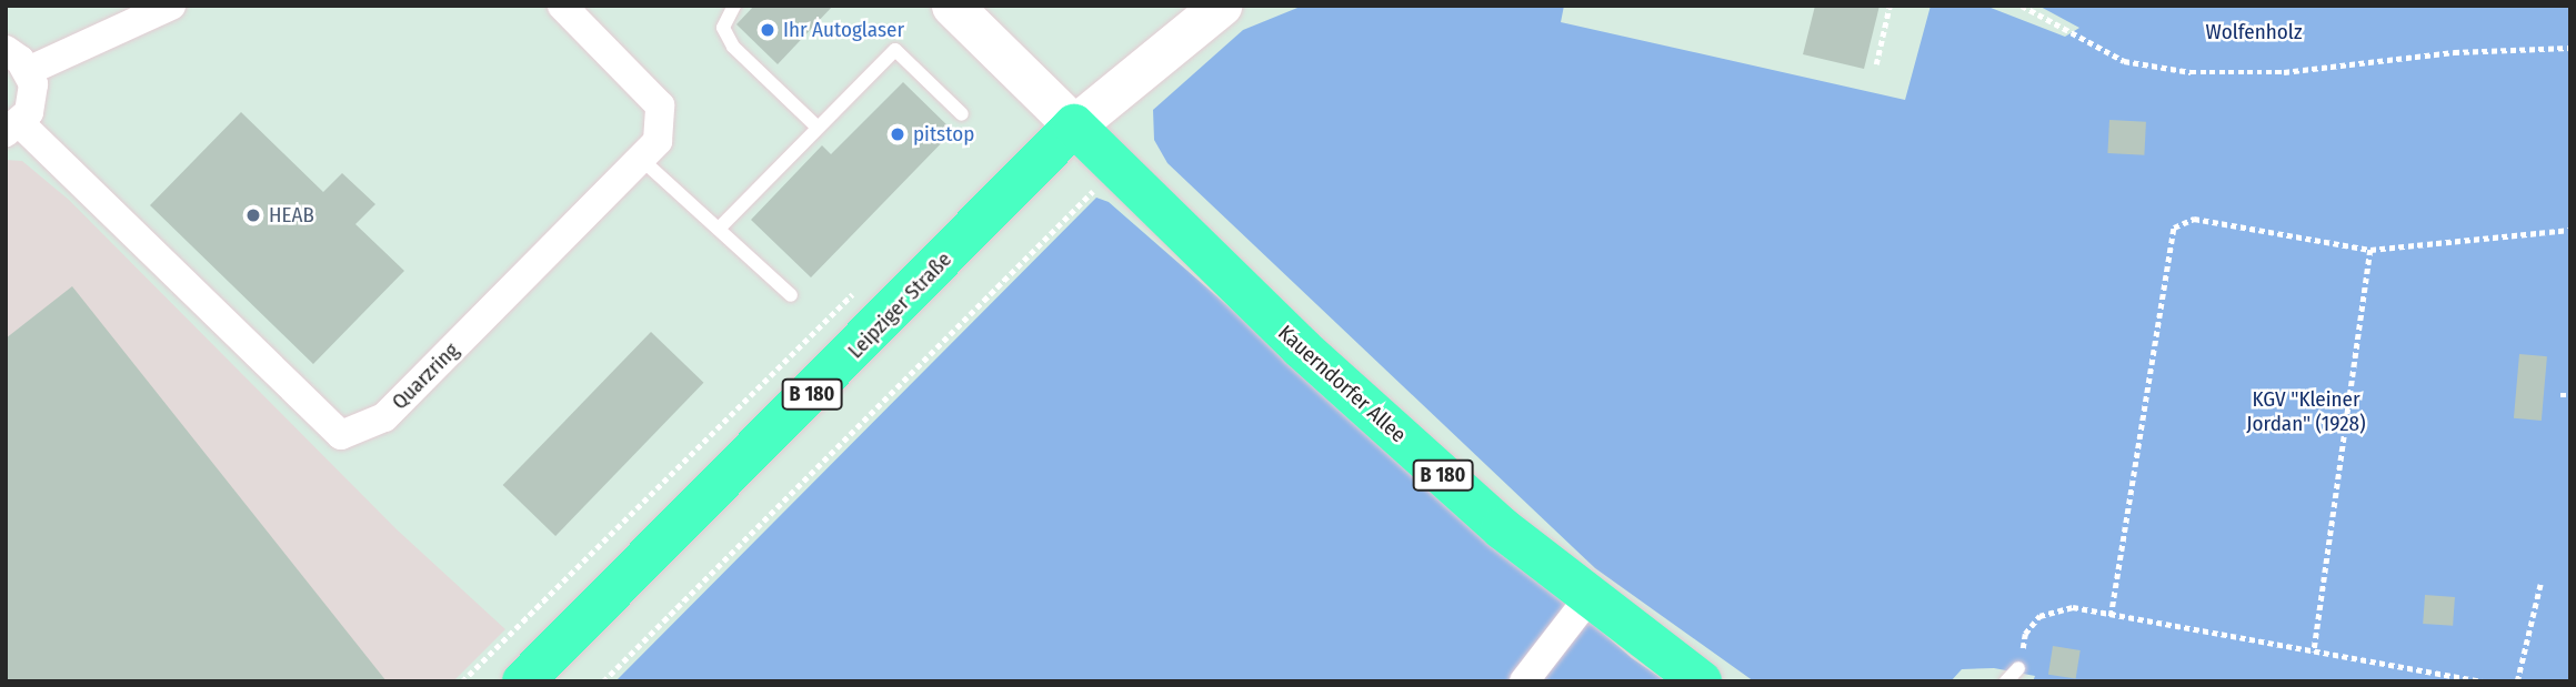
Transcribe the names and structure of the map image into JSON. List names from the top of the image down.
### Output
{
  "streets": {
    "main road": ["Leipziger Straße", "Kauerndorfer Allee", "B 180"],
    "street": ["Quarzring"]
  },
  "crossings": [
    ["Leipziger Straße", "Kauerndorfer Allee"]
  ],
  "parks": ["Wolfenholz", "KGV \"Kleiner Jordan\" (1928)"],
  "places": ["Ihr Autoglaser", "pitstop", "HEAB"]
}
